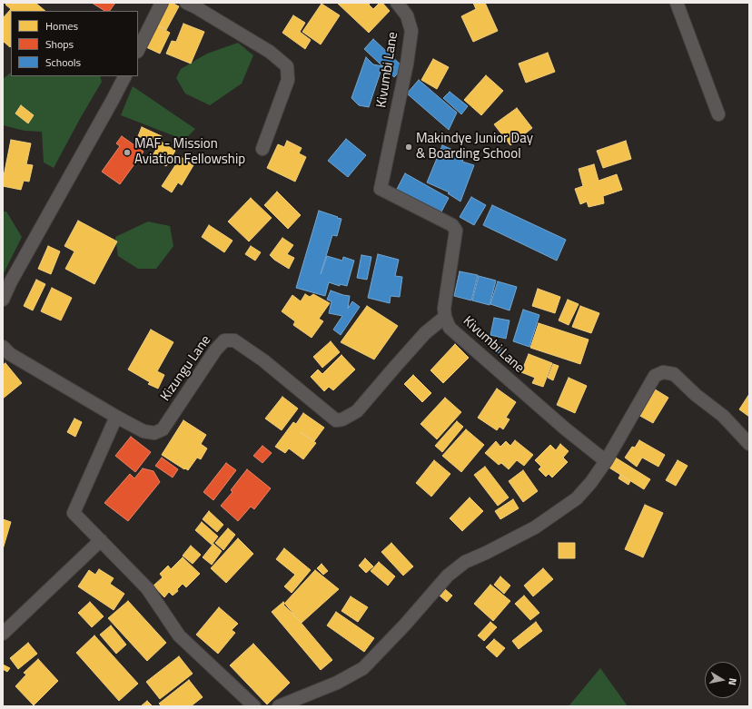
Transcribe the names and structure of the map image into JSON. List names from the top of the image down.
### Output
{
  "streets": {
    "street": ["Kivumbi Lane", "Kizungu Lane"]
  },
  "crossings": [
    ["Kivumbi Lane", "Kizungu Lane"]
  ],
  "places": ["Makindye Junior Day & Boarding School", "MAF - Mission Aviation Fellowship"],
  "legend": ["Homes", "Shops", "Schools"],
  "north": "right"
}
